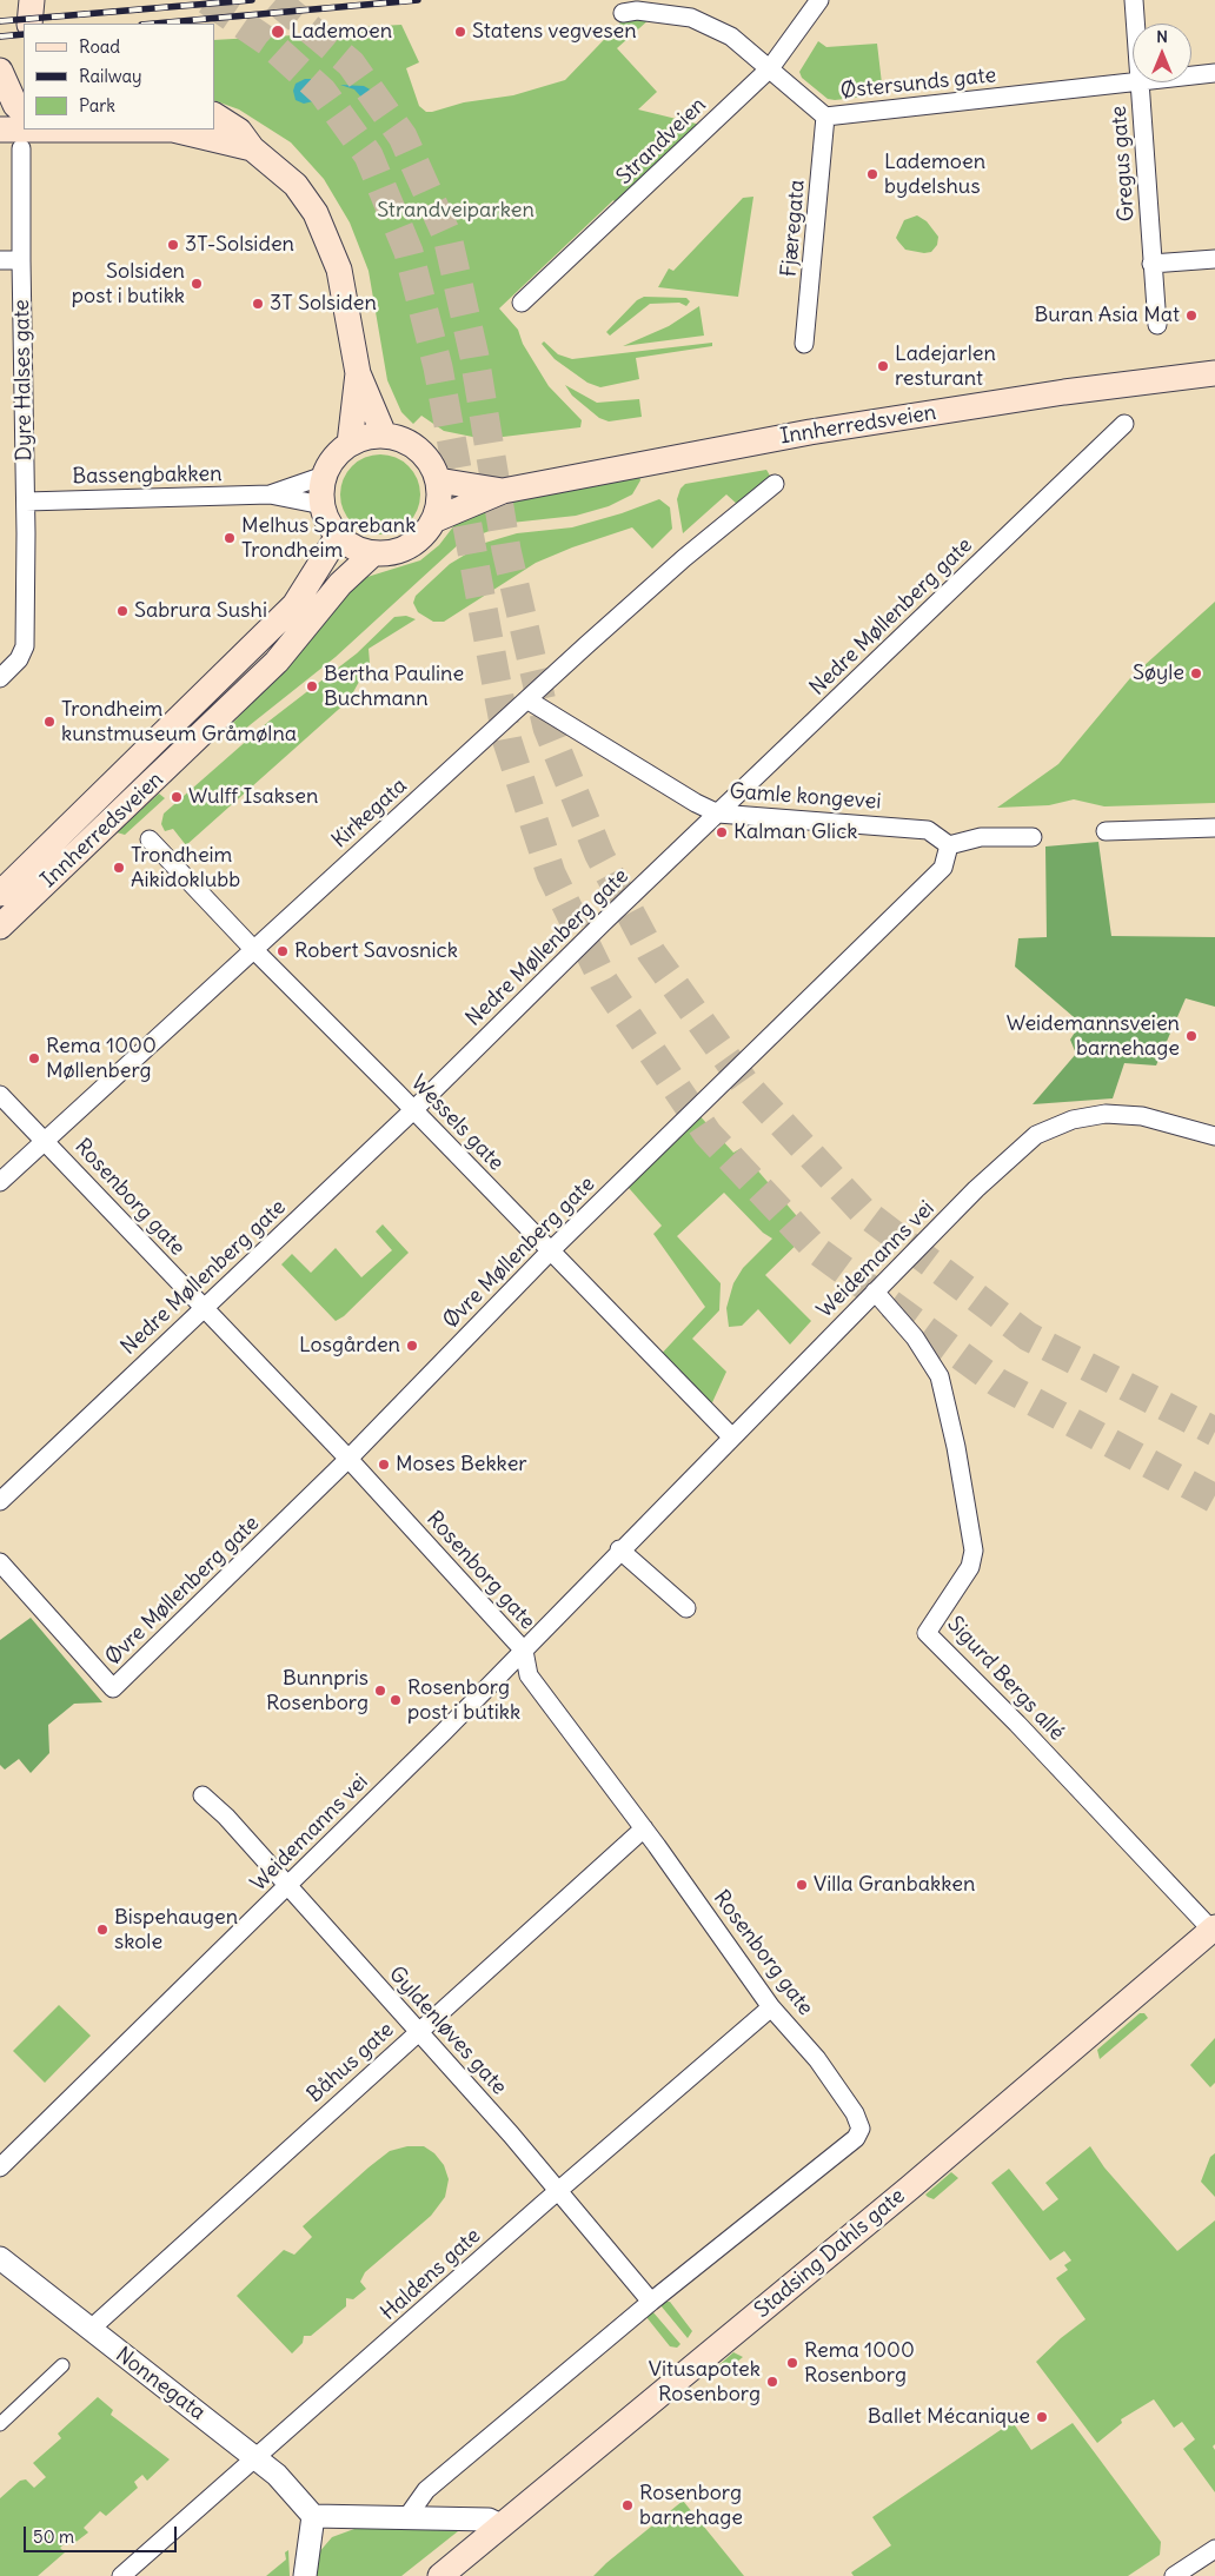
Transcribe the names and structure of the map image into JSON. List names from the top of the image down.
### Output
{
  "streets": {
    "main road": ["Innherredsveien", "Stadsing Dahls gate"],
    "street": [
      "Østersunds gate",
      "Strandveien",
      "Gregus gate",
      "Fjæregata",
      "Dyre Halses gate",
      "Bassengbakken",
      "Nedre Møllenberg gate",
      "Gamle kongevei",
      "Kirkegata",
      "Wessels gate",
      "Rosenborg gate",
      "Øvre Møllenberg gate",
      "Weidemanns vei",
      "Sigurd Bergs allé",
      "Gyldenløves gate",
      "Båhus gate",
      "Haldens gate",
      "Nonnegata"
    ]
  },
  "crossings": [
    ["Østersunds gate", "Strandveien"],
    ["Østersunds gate", "Gregus gate"],
    ["Østersunds gate", "Fjæregata"],
    ["Dyre Halses gate", "Bassengbakken"],
    ["Innherredsveien", "Bassengbakken"],
    ["Nedre Møllenberg gate", "Gamle kongevei"],
    ["Nedre Møllenberg gate", "Wessels gate"],
    ["Nedre Møllenberg gate", "Rosenborg gate"],
    ["Gamle kongevei", "Kirkegata"],
    ["Gamle kongevei", "Øvre Møllenberg gate"],
    ["Kirkegata", "Wessels gate"],
    ["Kirkegata", "Rosenborg gate"],
    ["Wessels gate", "Øvre Møllenberg gate"],
    ["Wessels gate", "Weidemanns vei"],
    ["Rosenborg gate", "Øvre Møllenberg gate"],
    ["Rosenborg gate", "Weidemanns vei"],
    ["Rosenborg gate", "Gyldenløves gate"],
    ["Rosenborg gate", "Båhus gate"],
    ["Rosenborg gate", "Haldens gate"],
    ["Weidemanns vei", "Sigurd Bergs allé"],
    ["Weidemanns vei", "Gyldenløves gate"],
    ["Sigurd Bergs allé", "Stadsing Dahls gate"],
    ["Gyldenløves gate", "Båhus gate"],
    ["Gyldenløves gate", "Haldens gate"],
    ["Båhus gate", "Nonnegata"],
    ["Haldens gate", "Nonnegata"]
  ],
  "parks": ["Strandveiparken"],
  "places": [
    "Lademoen",
    "Statens vegvesen",
    "Lademoen bydelshus",
    "3T-Solsiden",
    "Solsiden post i butikk",
    "3T Solsiden",
    "Buran Asia Mat",
    "Ladejarlen resturant",
    "Melhus Sparebank Trondheim",
    "Sabrura Sushi",
    "Søyle",
    "Bertha Pauline Buchmann",
    "Trondheim kunstmuseum Gråmølna",
    "Wulff Isaksen",
    "Kalman Glick",
    "Trondheim Aikidoklubb",
    "Robert Savosnick",
    "Weidemannsveien barnehage",
    "Rema 1000 Møllenberg",
    "Losgården",
    "Moses Bekker",
    "Bunnpris Rosenborg",
    "Rosenborg post i butikk",
    "Villa Granbakken",
    "Bispehaugen skole",
    "Rema 1000 Rosenborg",
    "Vitusapotek Rosenborg",
    "Ballet Mécanique",
    "Rosenborg barnehage"
  ],
  "legend": ["Road", "Railway", "Park"],
  "scale_bar": "50 m",
  "north": "top"
}
